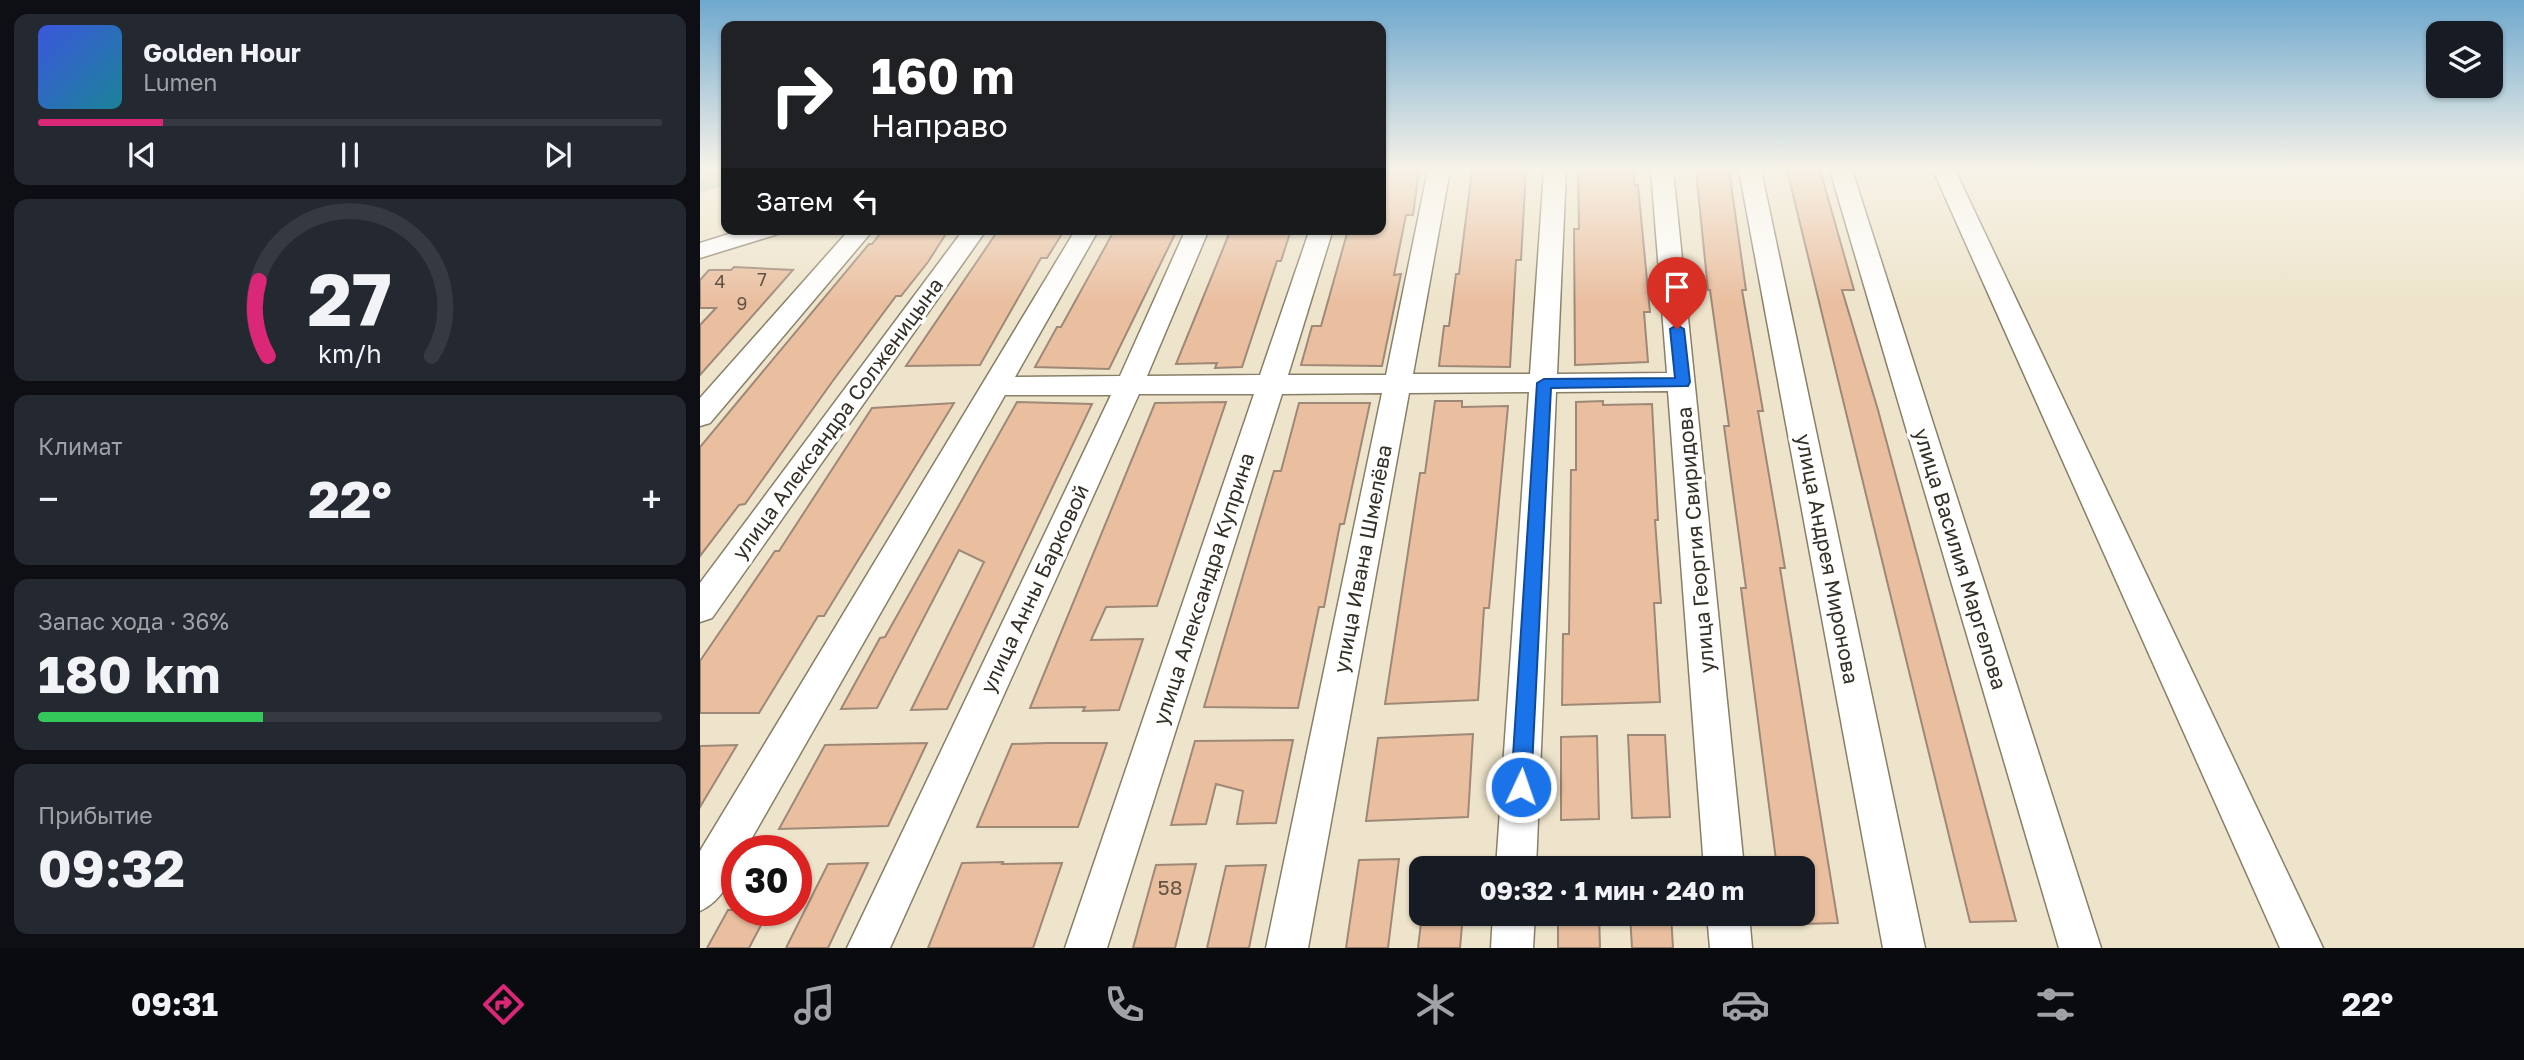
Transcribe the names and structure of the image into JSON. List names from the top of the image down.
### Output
{
  "streets": {
    "street": [
      "улица Александра Солженицына",
      "улица Георгия Свиридова",
      "улица Ивана Шмелёва",
      "улица Андрея Миронова",
      "улица Василия Маргелова",
      "улица Анны Барковой",
      "улица Александра Куприна"
    ]
  },
  "house_numbers": [
    "7",
    "4",
    "9",
    "58"
  ],
  "page": {
    "turn": ["160 m", "Направо"],
    "song": ["Golden Hour", "Lumen"],
    "then": "Затем",
    "tile": [
      "Климат",
      ["Запас хода · 36%", "180 km"],
      ["Прибытие", "09:32"]
    ],
    "heat": ["−", "22°", "+"],
    "limit": "30",
    "trip": "09:32 · 1 мин · 240 m",
    "tabs": ["09:31", "22°"],
    "gauge": ["27", "km/h"]
  }
}
